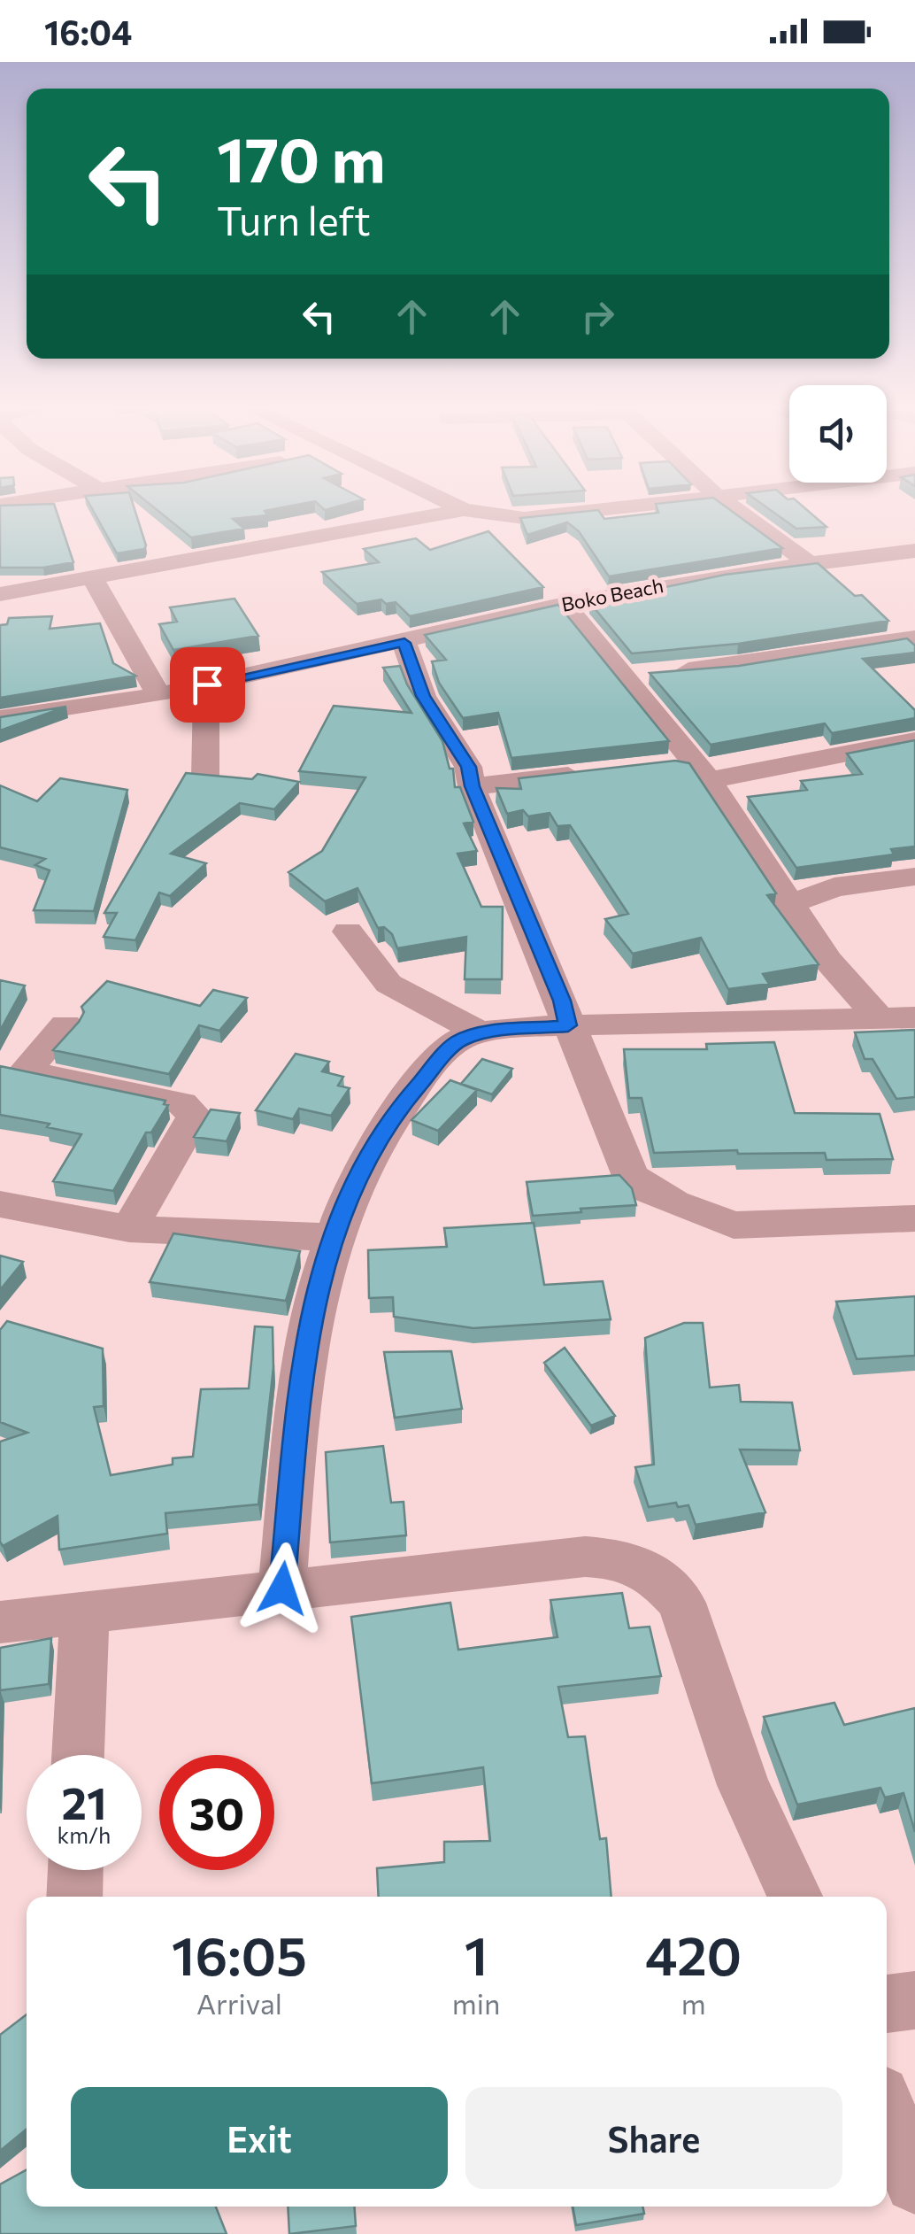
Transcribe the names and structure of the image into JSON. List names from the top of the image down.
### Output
{
  "streets": {
    "street": ["Boko Beach"]
  },
  "page": {
    "status": "16:04",
    "turn": ["170 m", "Turn left"],
    "speed": "21 km/h",
    "limit": "30",
    "eta": [
      "16:05",
      "Arrival",
      "1",
      "min",
      "420",
      "m"
    ],
    "buttons": ["Exit", "Share"]
  }
}
